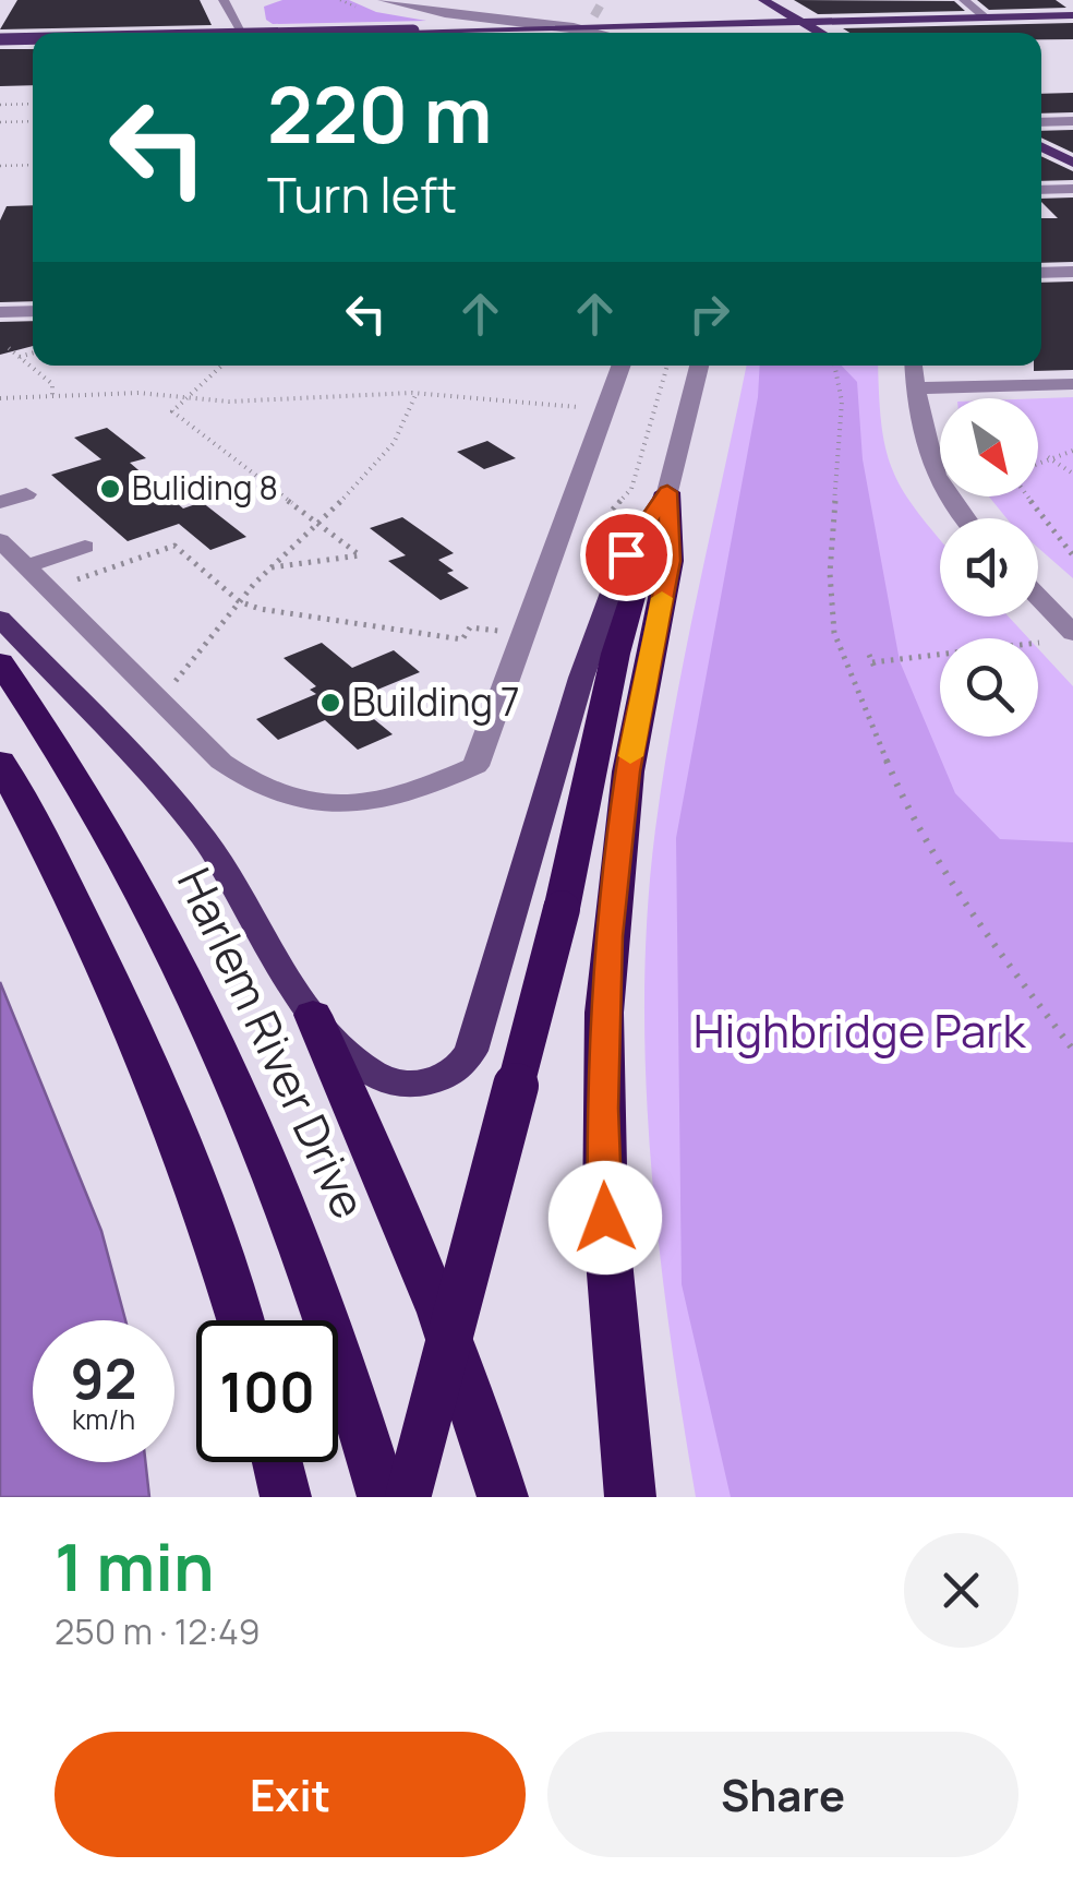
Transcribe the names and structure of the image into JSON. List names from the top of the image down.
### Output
{
  "streets": {
    "highway": ["Harlem River Drive"]
  },
  "parks": ["Highbridge Park"],
  "places": ["Buliding 8", "Building 7"],
  "north": "bottom right",
  "page": {
    "turn": ["220 m", "Turn left"],
    "speed": "92 km/h",
    "limit": "100",
    "heading": ["1 min", "250 m · 12:49"],
    "buttons": ["Exit", "Share"]
  }
}
